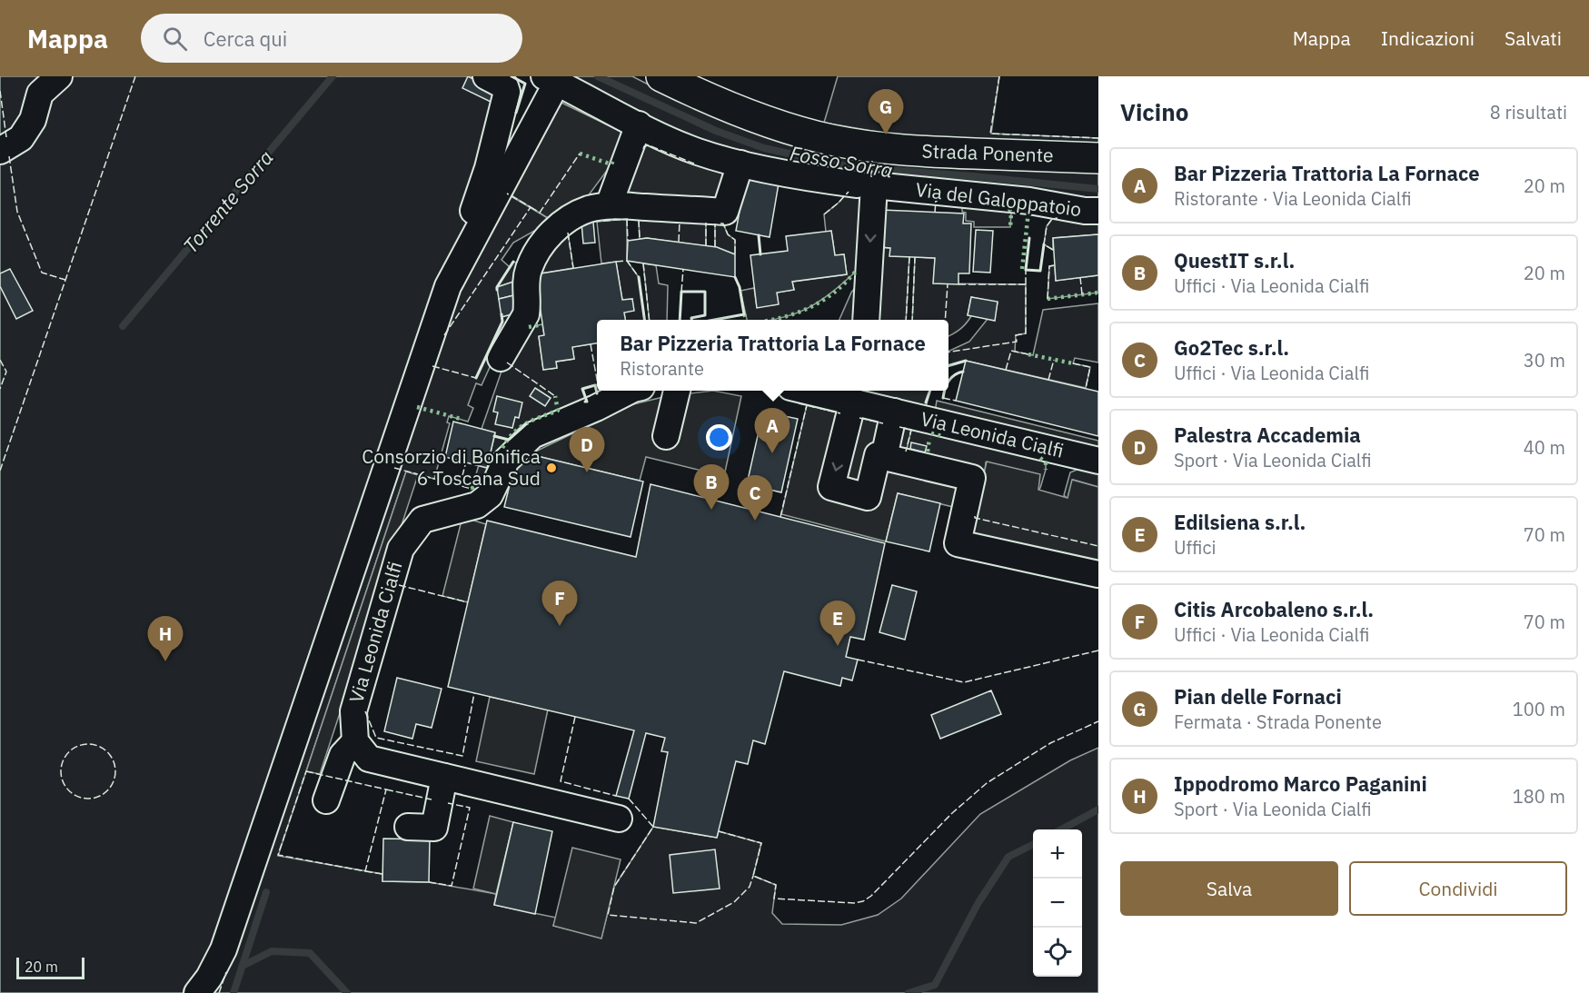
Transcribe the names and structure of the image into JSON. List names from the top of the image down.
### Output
{
  "streets": {
    "main road": ["Strada Ponente"],
    "street": ["Via del Galoppatoio", "Via Leonida Cialfi"]
  },
  "water": ["Fosso Sorra", "Torrente Sorra"],
  "places": ["Consorzio di Bonifica 6 Toscana Sud"],
  "scale_bar": "20 m",
  "page": {
    "header": "Mappa",
    "search": "Cerca qui",
    "nav": ["Mappa", "Indicazioni", "Salvati"],
    "heading": ["Vicino", "8 risultati"],
    "pins": [
      "G",
      "A",
      "D",
      "B",
      "C",
      "F",
      "E",
      "H"
    ],
    "list": [
      {
        "mark": "A",
        "name": "Bar Pizzeria Trattoria La Fornace",
        "note": "Ristorante · Via Leonida Cialfi",
        "value": "20 m"
      },
      {
        "mark": "B",
        "name": "QuestIT s.r.l.",
        "note": "Uffici · Via Leonida Cialfi",
        "value": "20 m"
      },
      {
        "mark": "C",
        "name": "Go2Tec s.r.l.",
        "note": "Uffici · Via Leonida Cialfi",
        "value": "30 m"
      },
      {
        "mark": "D",
        "name": "Palestra Accademia",
        "note": "Sport · Via Leonida Cialfi",
        "value": "40 m"
      },
      {
        "mark": "E",
        "name": "Edilsiena s.r.l.",
        "note": "Uffici",
        "value": "70 m"
      },
      {
        "mark": "F",
        "name": "Citis Arcobaleno s.r.l.",
        "note": "Uffici · Via Leonida Cialfi",
        "value": "70 m"
      },
      {
        "mark": "G",
        "name": "Pian delle Fornaci",
        "note": "Fermata · Strada Ponente",
        "value": "100 m"
      },
      {
        "mark": "H",
        "name": "Ippodromo Marco Paganini",
        "note": "Sport · Via Leonida Cialfi",
        "value": "180 m"
      }
    ],
    "popup": ["Bar Pizzeria Trattoria La Fornace", "Ristorante"],
    "map_buttons": ["+", "−"],
    "buttons": ["Salva", "Condividi"],
    "scale": "20 m"
  }
}
